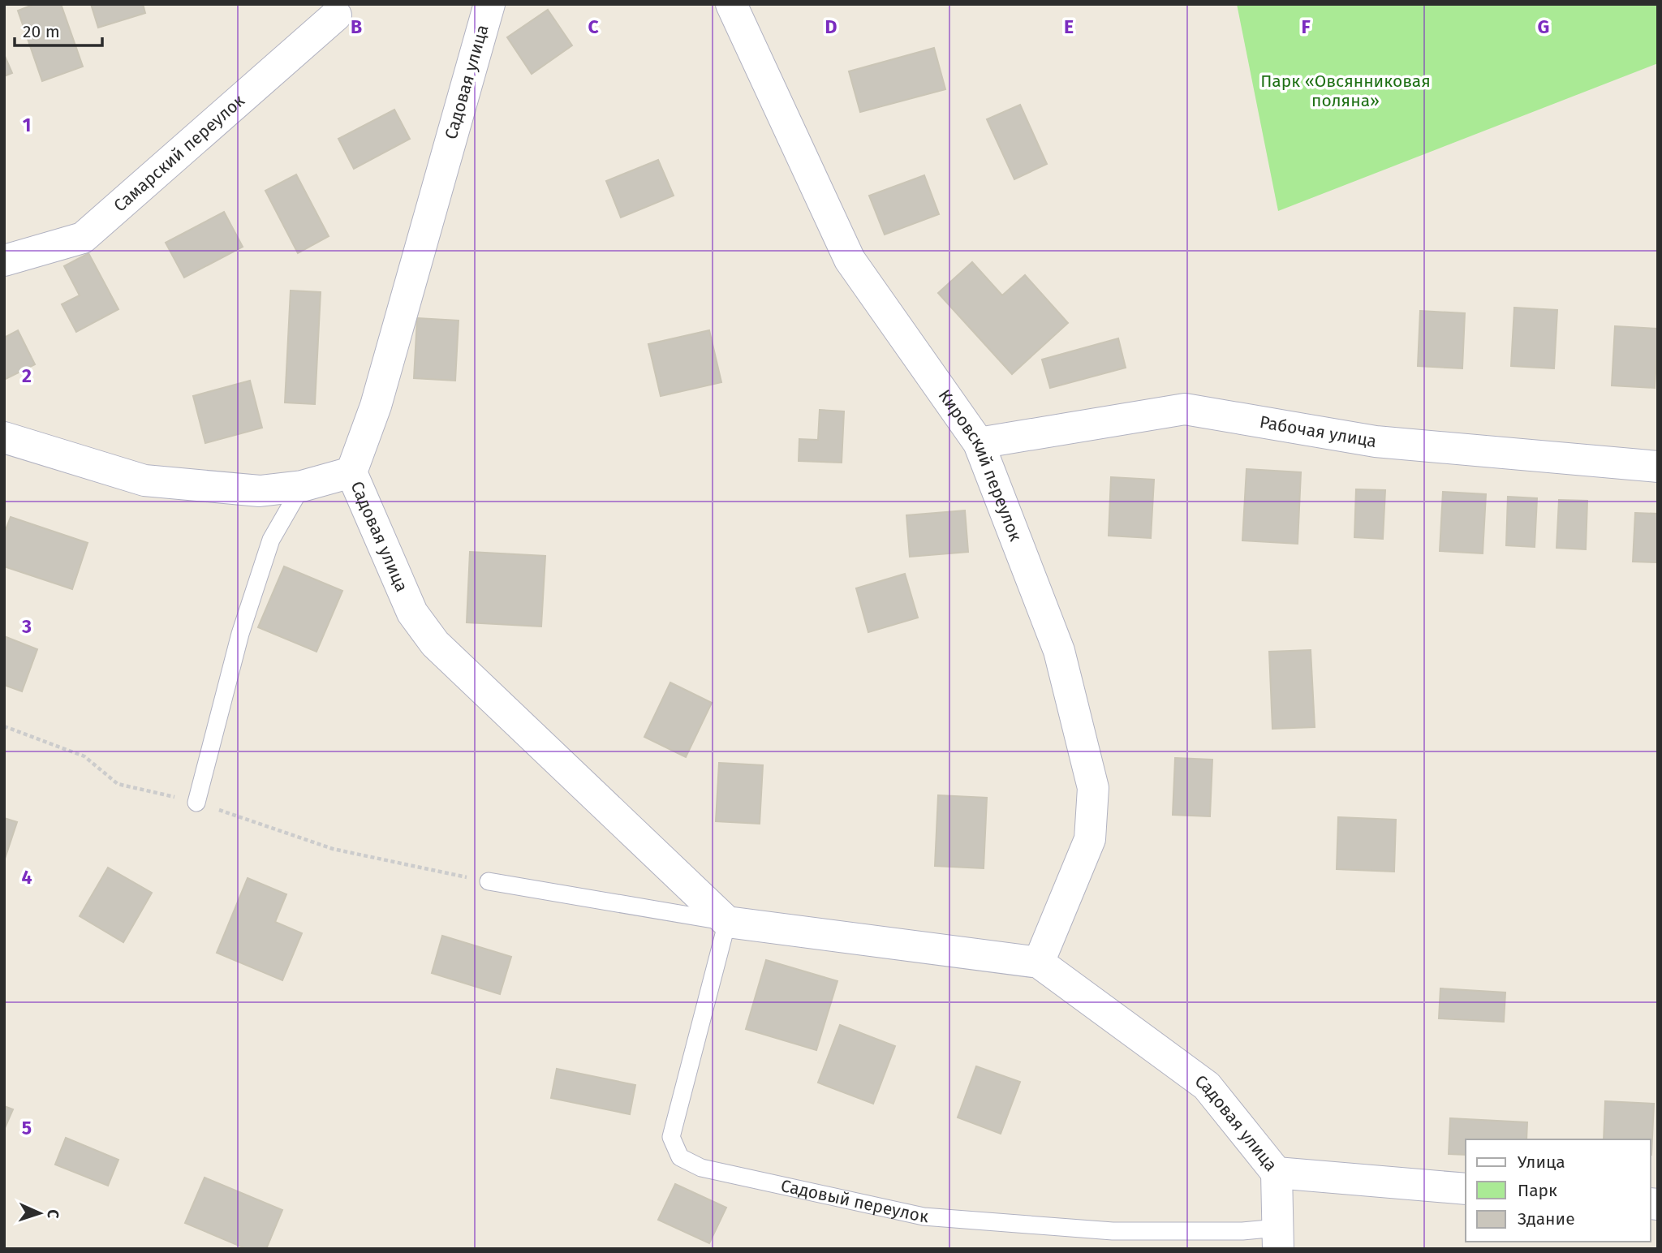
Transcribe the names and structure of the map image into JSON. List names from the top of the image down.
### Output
{
  "streets": {
    "street": [
      "Садовая улица",
      "Самарский переулок",
      "Рабочая улица",
      "Кировский переулок"
    ],
    "lane": ["Садовый переулок"]
  },
  "crossings": [
    ["Садовая улица", "Кировский переулок"],
    ["Садовая улица", "Садовый переулок"],
    ["Рабочая улица", "Кировский переулок"]
  ],
  "parks": ["Парк «Овсянниковая поляна»"],
  "legend": ["Улица", "Парк", "Здание"],
  "scale_bar": "20 m",
  "north": "right",
  "grid": {
    "columns": [
      "B",
      "C",
      "D",
      "E",
      "F",
      "G"
    ],
    "rows": [
      "1",
      "2",
      "3",
      "4",
      "5"
    ]
  }
}
